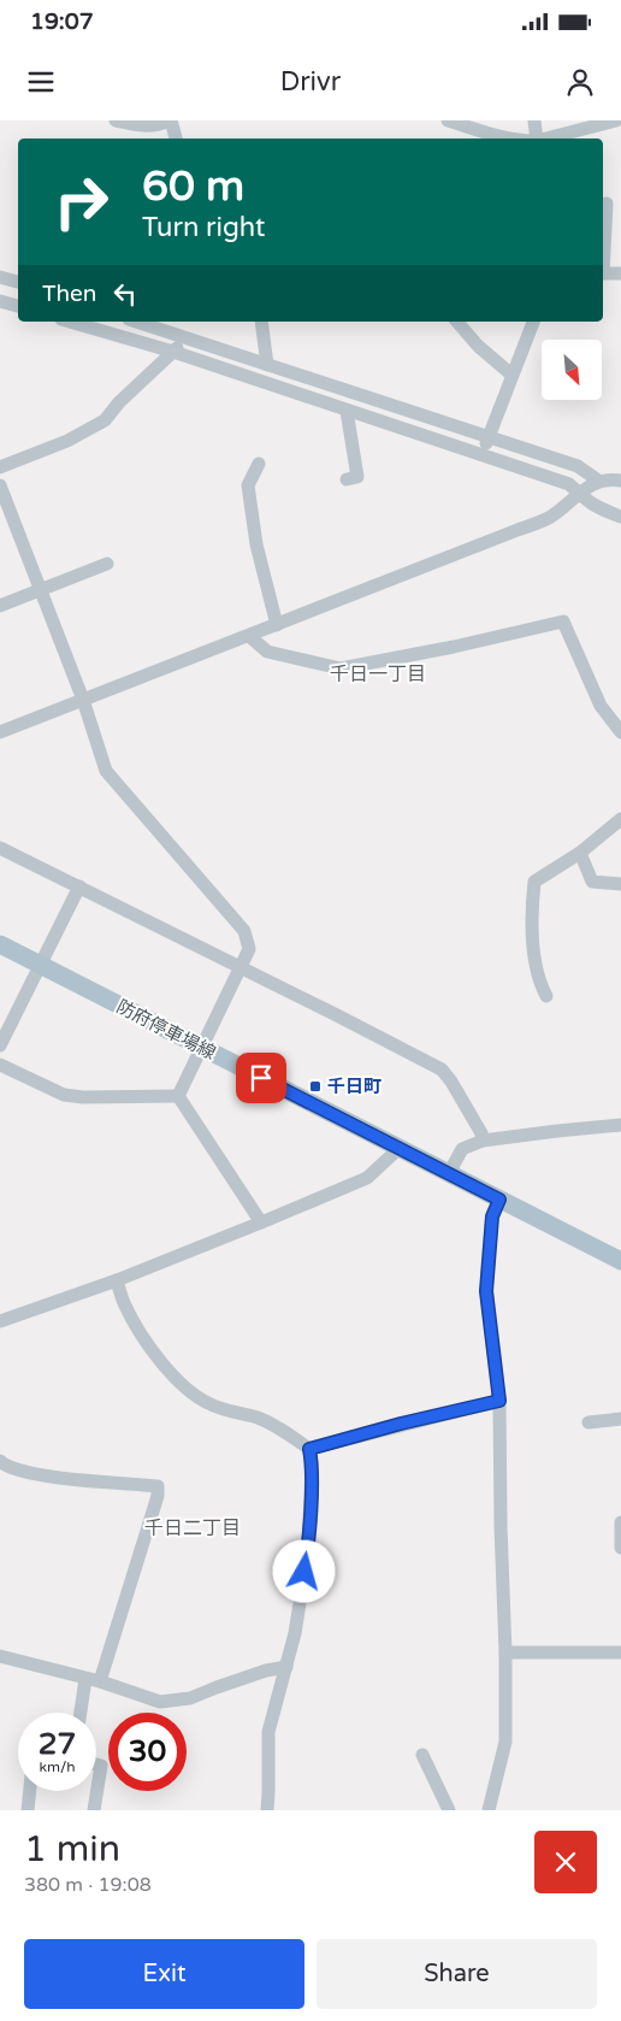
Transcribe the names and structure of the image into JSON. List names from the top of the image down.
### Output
{
  "streets": {
    "main road": ["防府停車場線"]
  },
  "districts": ["千日一丁目", "千日二丁目"],
  "places": {
    "transit": ["千日町"]
  },
  "north": "bottom right",
  "page": {
    "status": "19:07",
    "header": "Drivr",
    "turn": ["60 m", "Turn right"],
    "then": "Then",
    "speed": "27 km/h",
    "limit": "30",
    "heading": ["1 min", "380 m · 19:08"],
    "buttons": ["Exit", "Share"]
  }
}
